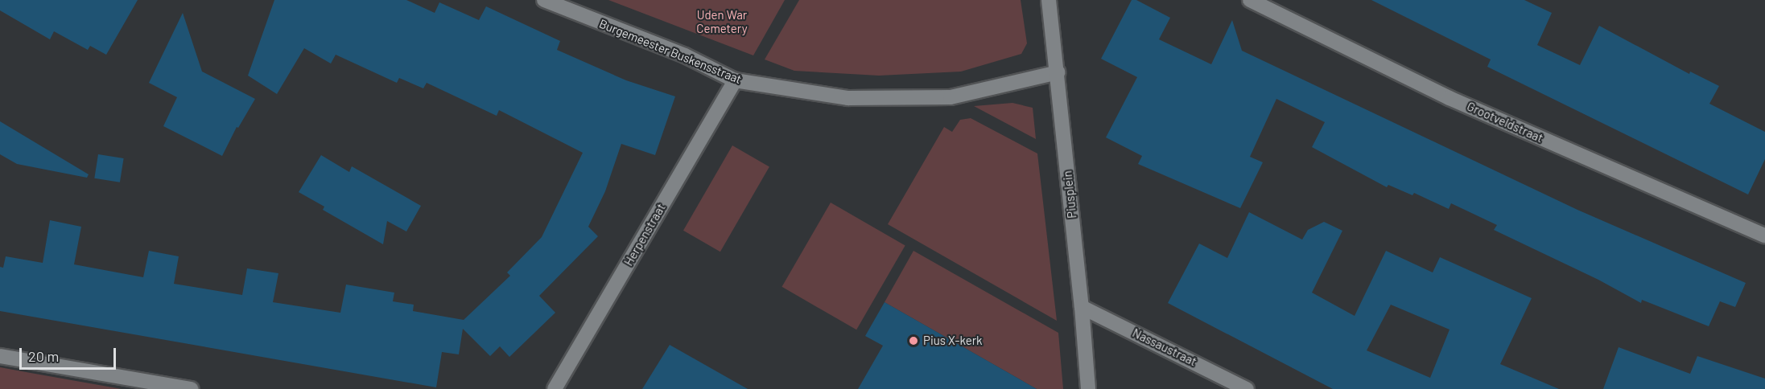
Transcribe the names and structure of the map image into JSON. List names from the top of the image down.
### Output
{
  "streets": {
    "street": [
      "Burgemeester Buskensstraat",
      "Grootveldstraat",
      "Piusplein",
      "Herpenstraat",
      "Nassaustraat"
    ]
  },
  "crossings": [
    ["Burgemeester Buskensstraat", "Piusplein"],
    ["Burgemeester Buskensstraat", "Herpenstraat"],
    ["Piusplein", "Nassaustraat"]
  ],
  "parks": ["Uden War Cemetery"],
  "places": ["Pius X-kerk"],
  "scale_bar": "20 m"
}
